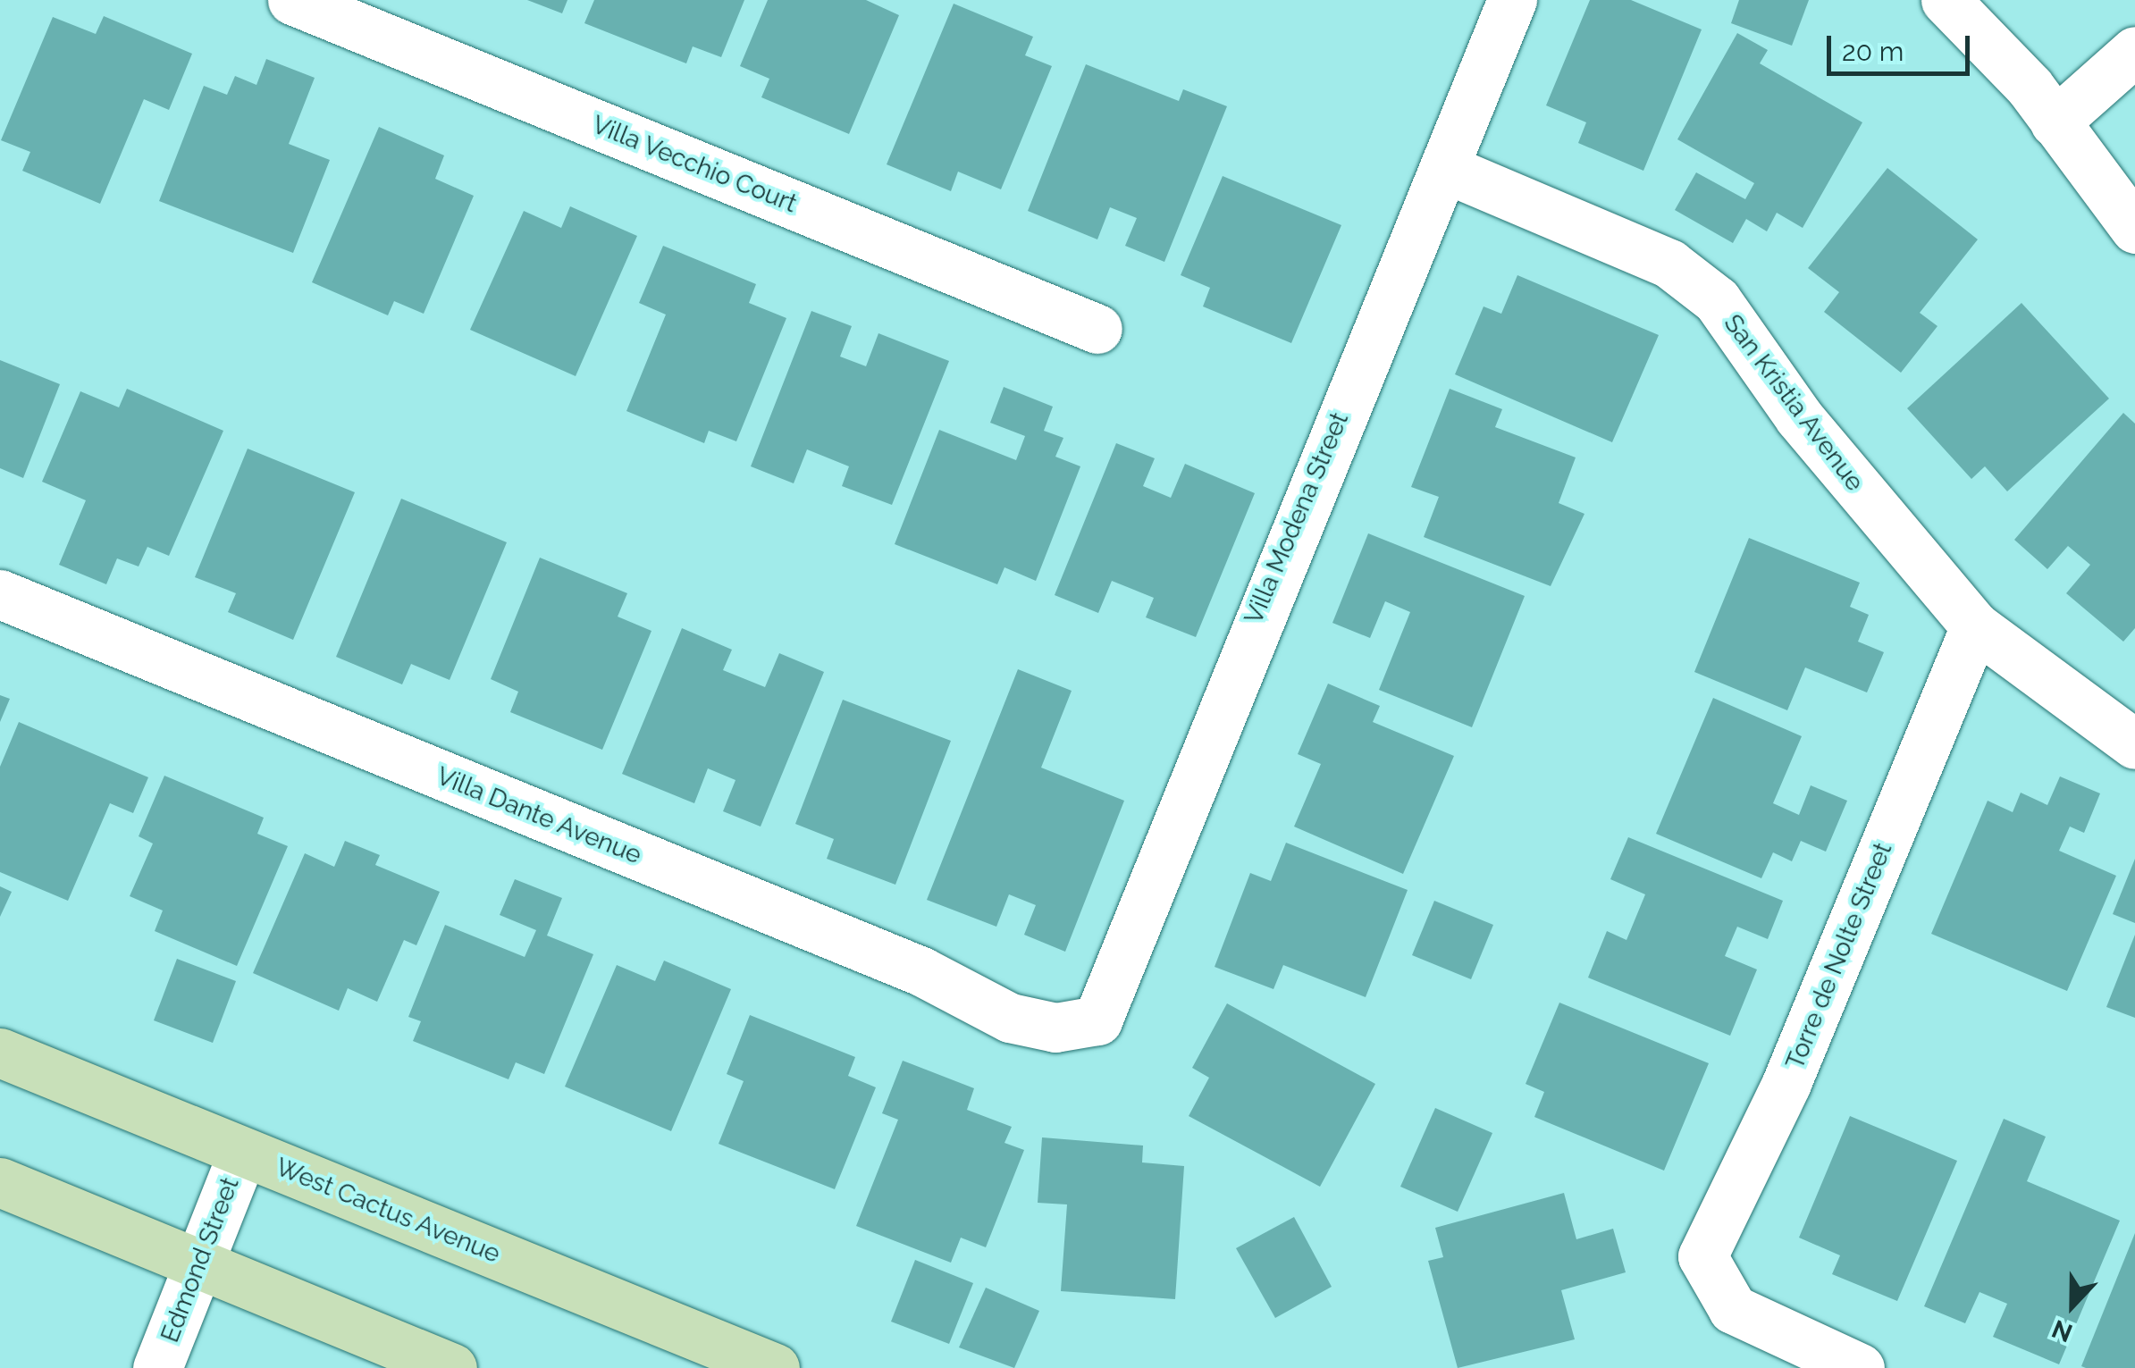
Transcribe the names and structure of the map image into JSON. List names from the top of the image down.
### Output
{
  "streets": {
    "main road": ["West Cactus Avenue"],
    "street": [
      "Villa Vecchio Court",
      "San Kristia Avenue",
      "Villa Modena Street",
      "Villa Dante Avenue",
      "Torre de Nolte Street",
      "Edmond Street"
    ]
  },
  "crossings": [
    ["San Kristia Avenue", "Villa Modena Street"],
    ["San Kristia Avenue", "Torre de Nolte Street"],
    ["Villa Modena Street", "Villa Dante Avenue"],
    ["West Cactus Avenue", "Edmond Street"]
  ],
  "scale_bar": "20 m",
  "north": "bottom"
}
